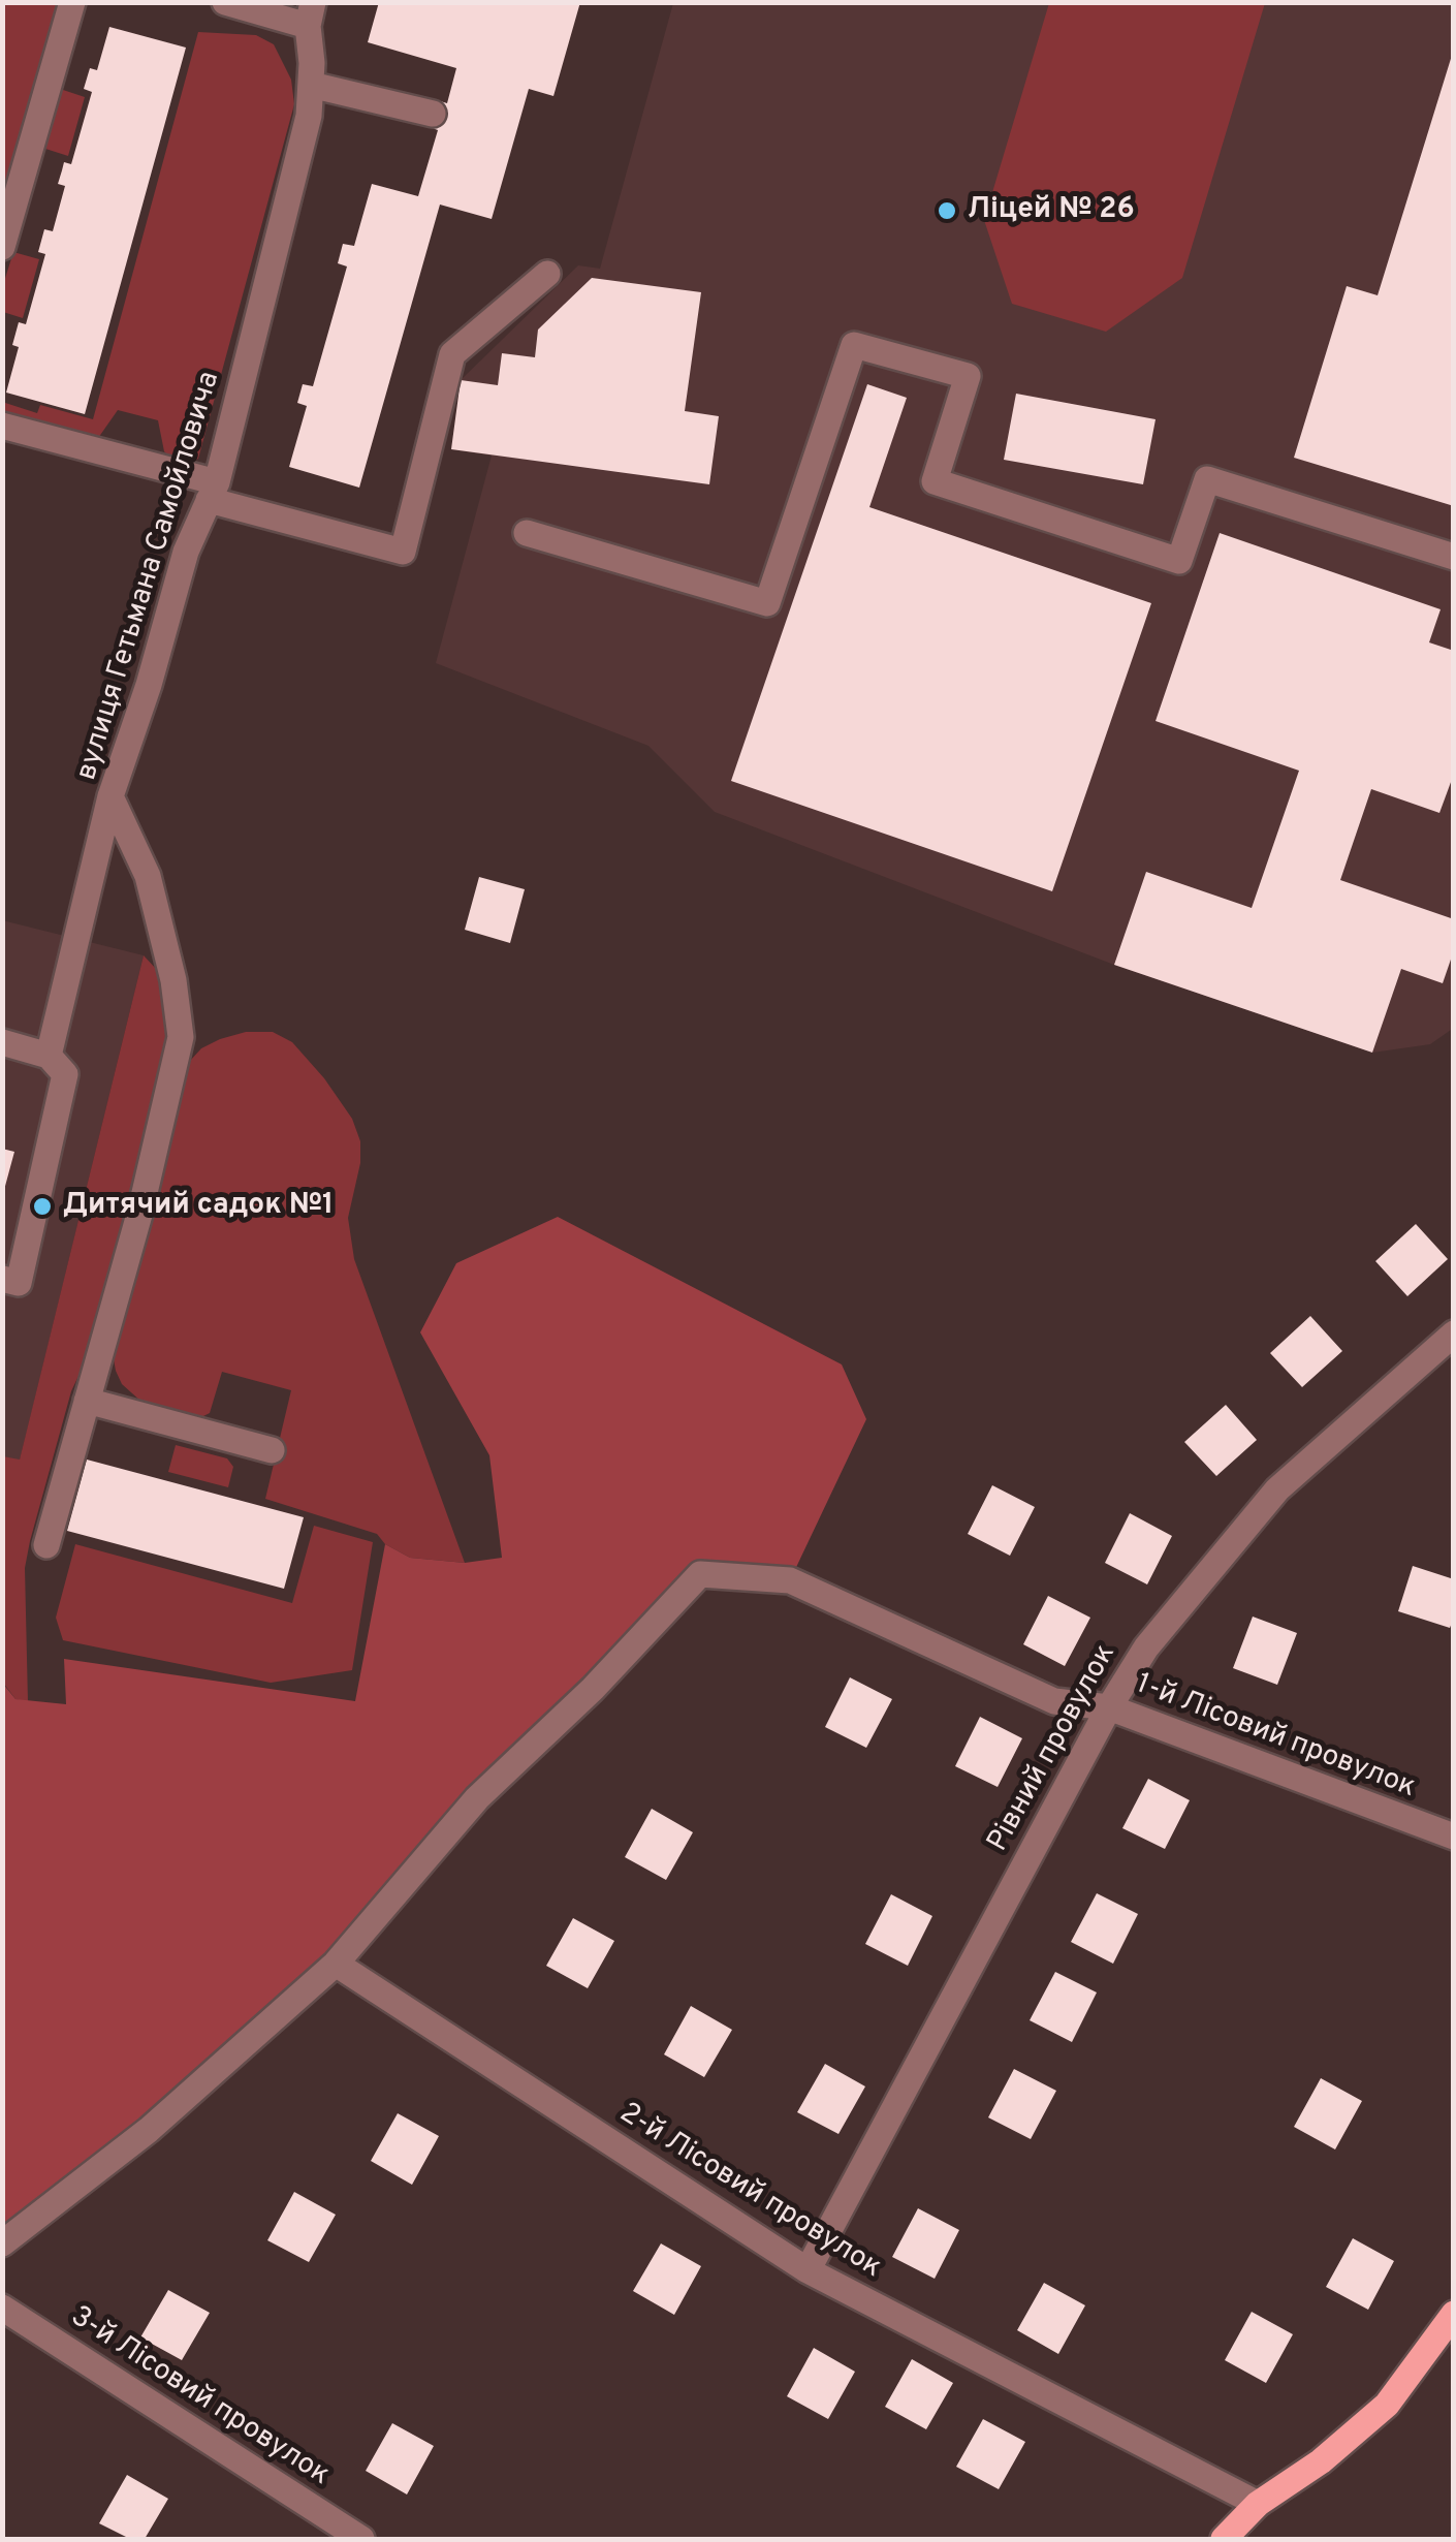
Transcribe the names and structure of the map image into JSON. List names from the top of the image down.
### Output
{
  "streets": {
    "street": [
      "вулиця Гетьмана Самойловича",
      "1-й Лісовий провулок",
      "Рівний провулок",
      "2-й Лісовий провулок",
      "3-й Лісовий провулок"
    ]
  },
  "crossings": [
    ["1-й Лісовий провулок", "Рівний провулок"],
    ["1-й Лісовий провулок", "2-й Лісовий провулок"],
    ["Рівний провулок", "2-й Лісовий провулок"]
  ],
  "places": ["Ліцей № 26", "Дитячий садок №1"]
}
